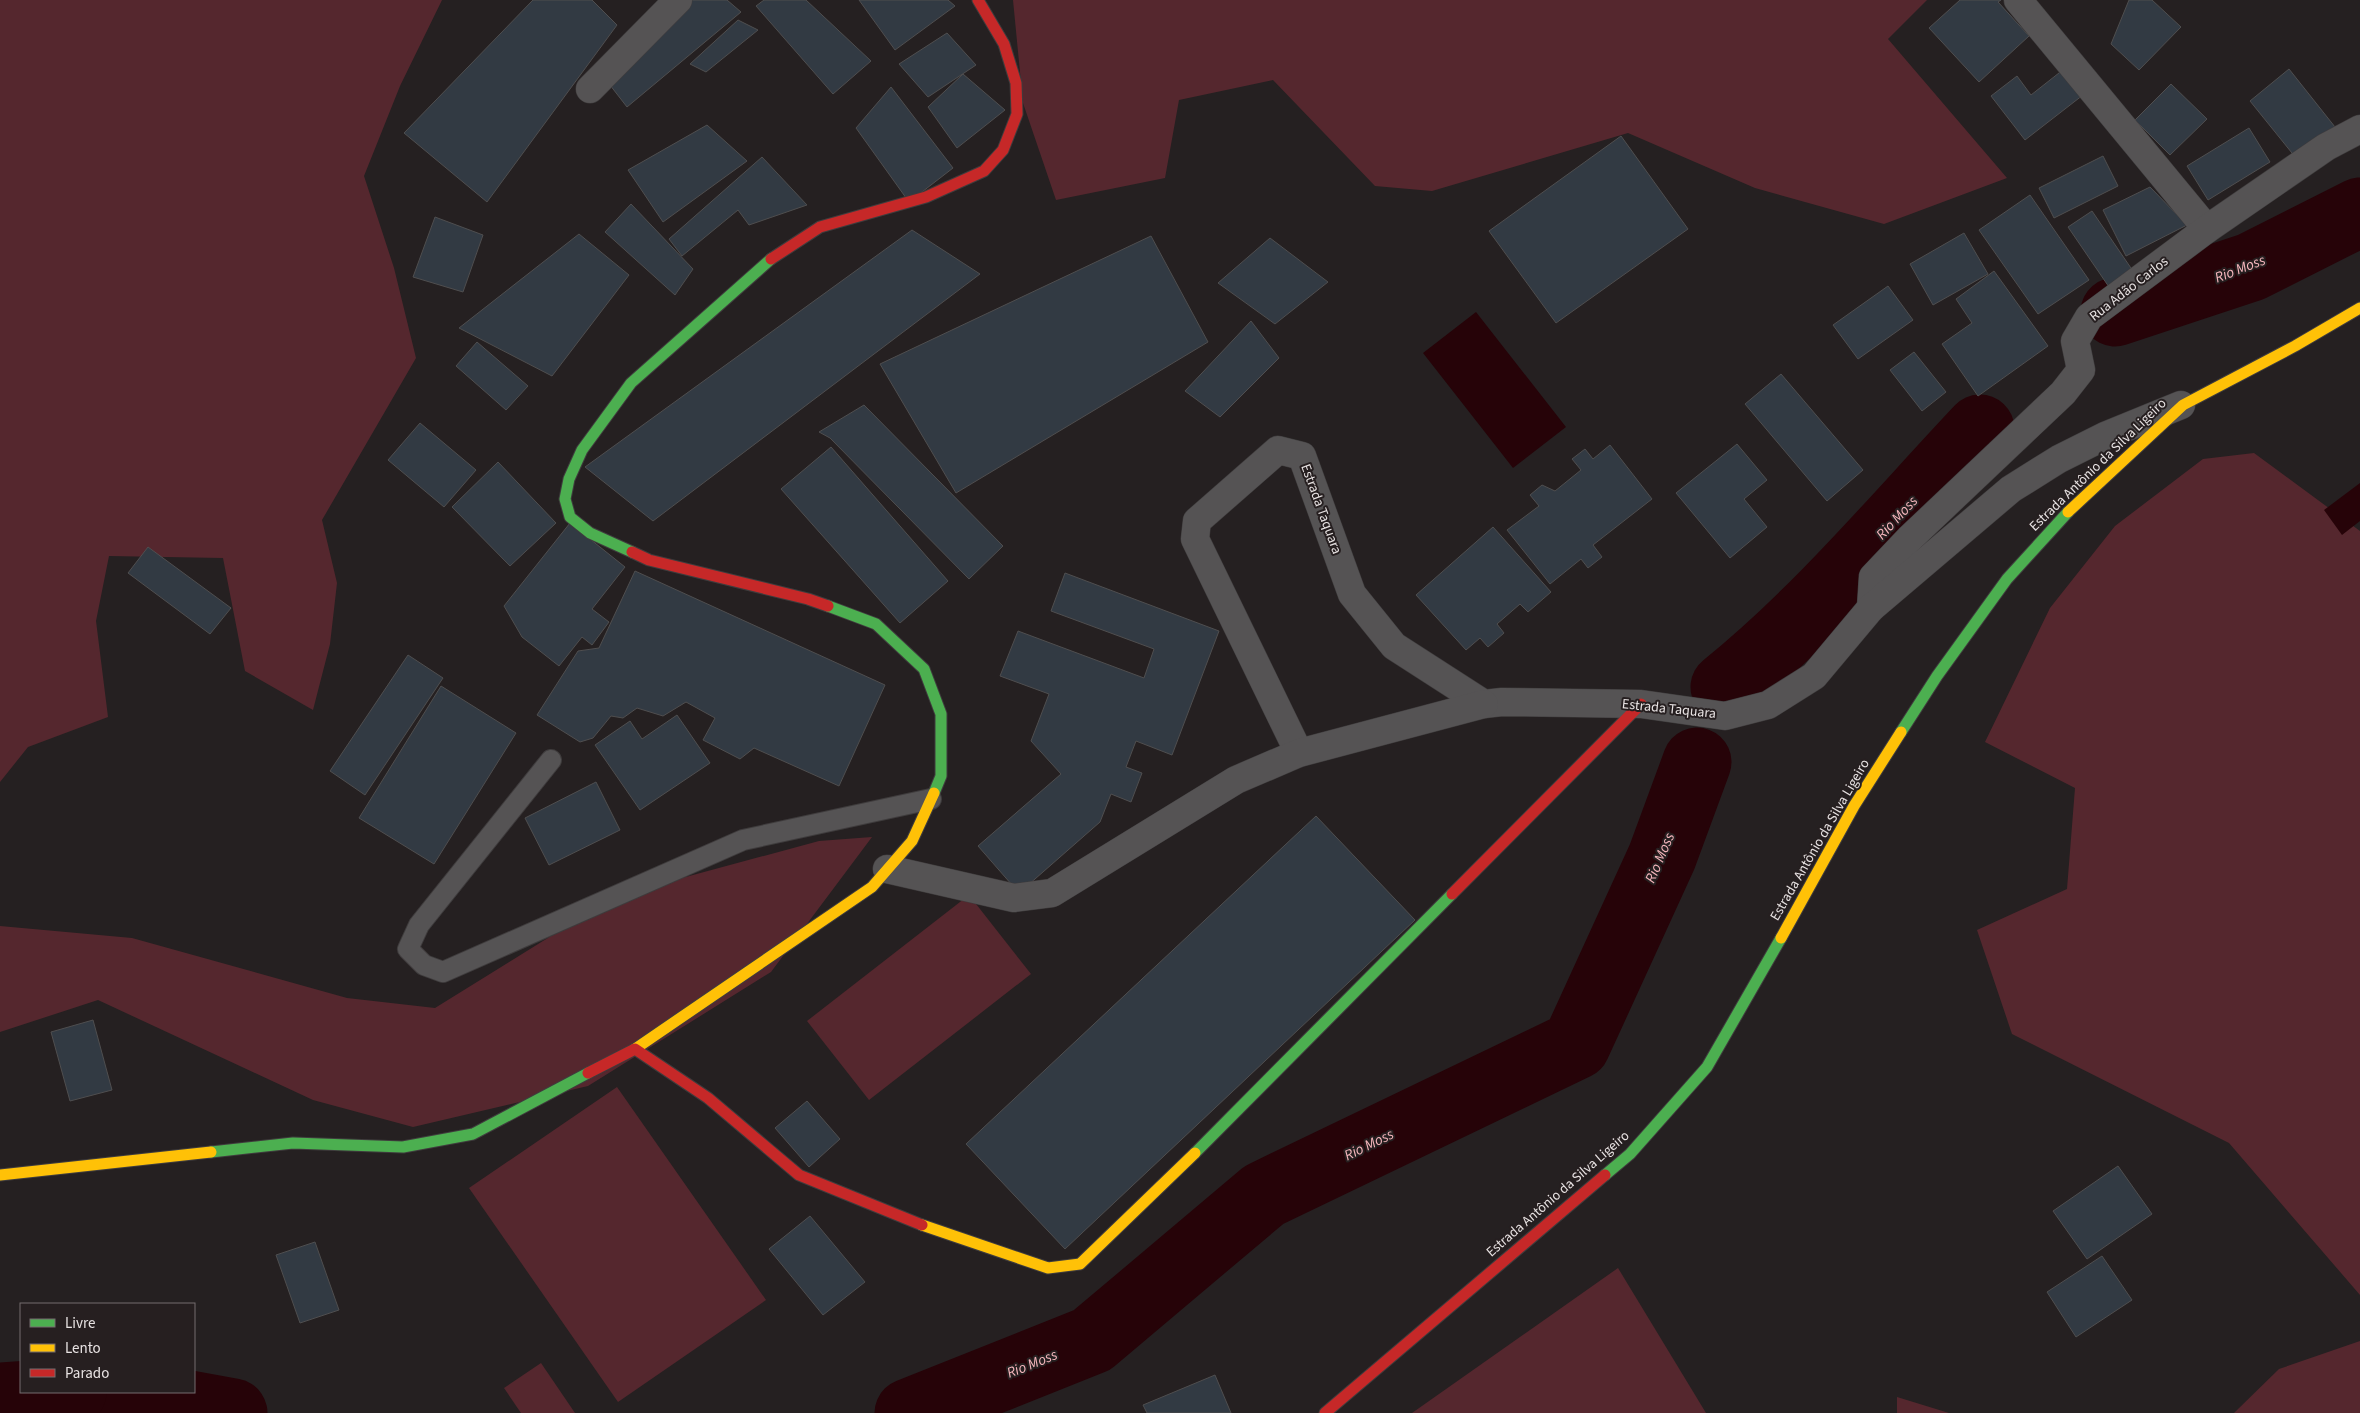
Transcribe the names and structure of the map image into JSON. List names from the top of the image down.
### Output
{
  "streets": {
    "street": ["Rua Adão Carlos", "Estrada Antônio da Silva Ligeiro", "Estrada Taquara"]
  },
  "crossings": [
    ["Rua Adão Carlos", "Estrada Taquara"],
    ["Estrada Antônio da Silva Ligeiro", "Estrada Taquara"]
  ],
  "water": ["Rio Moss"],
  "legend": ["Livre", "Lento", "Parado"]
}
